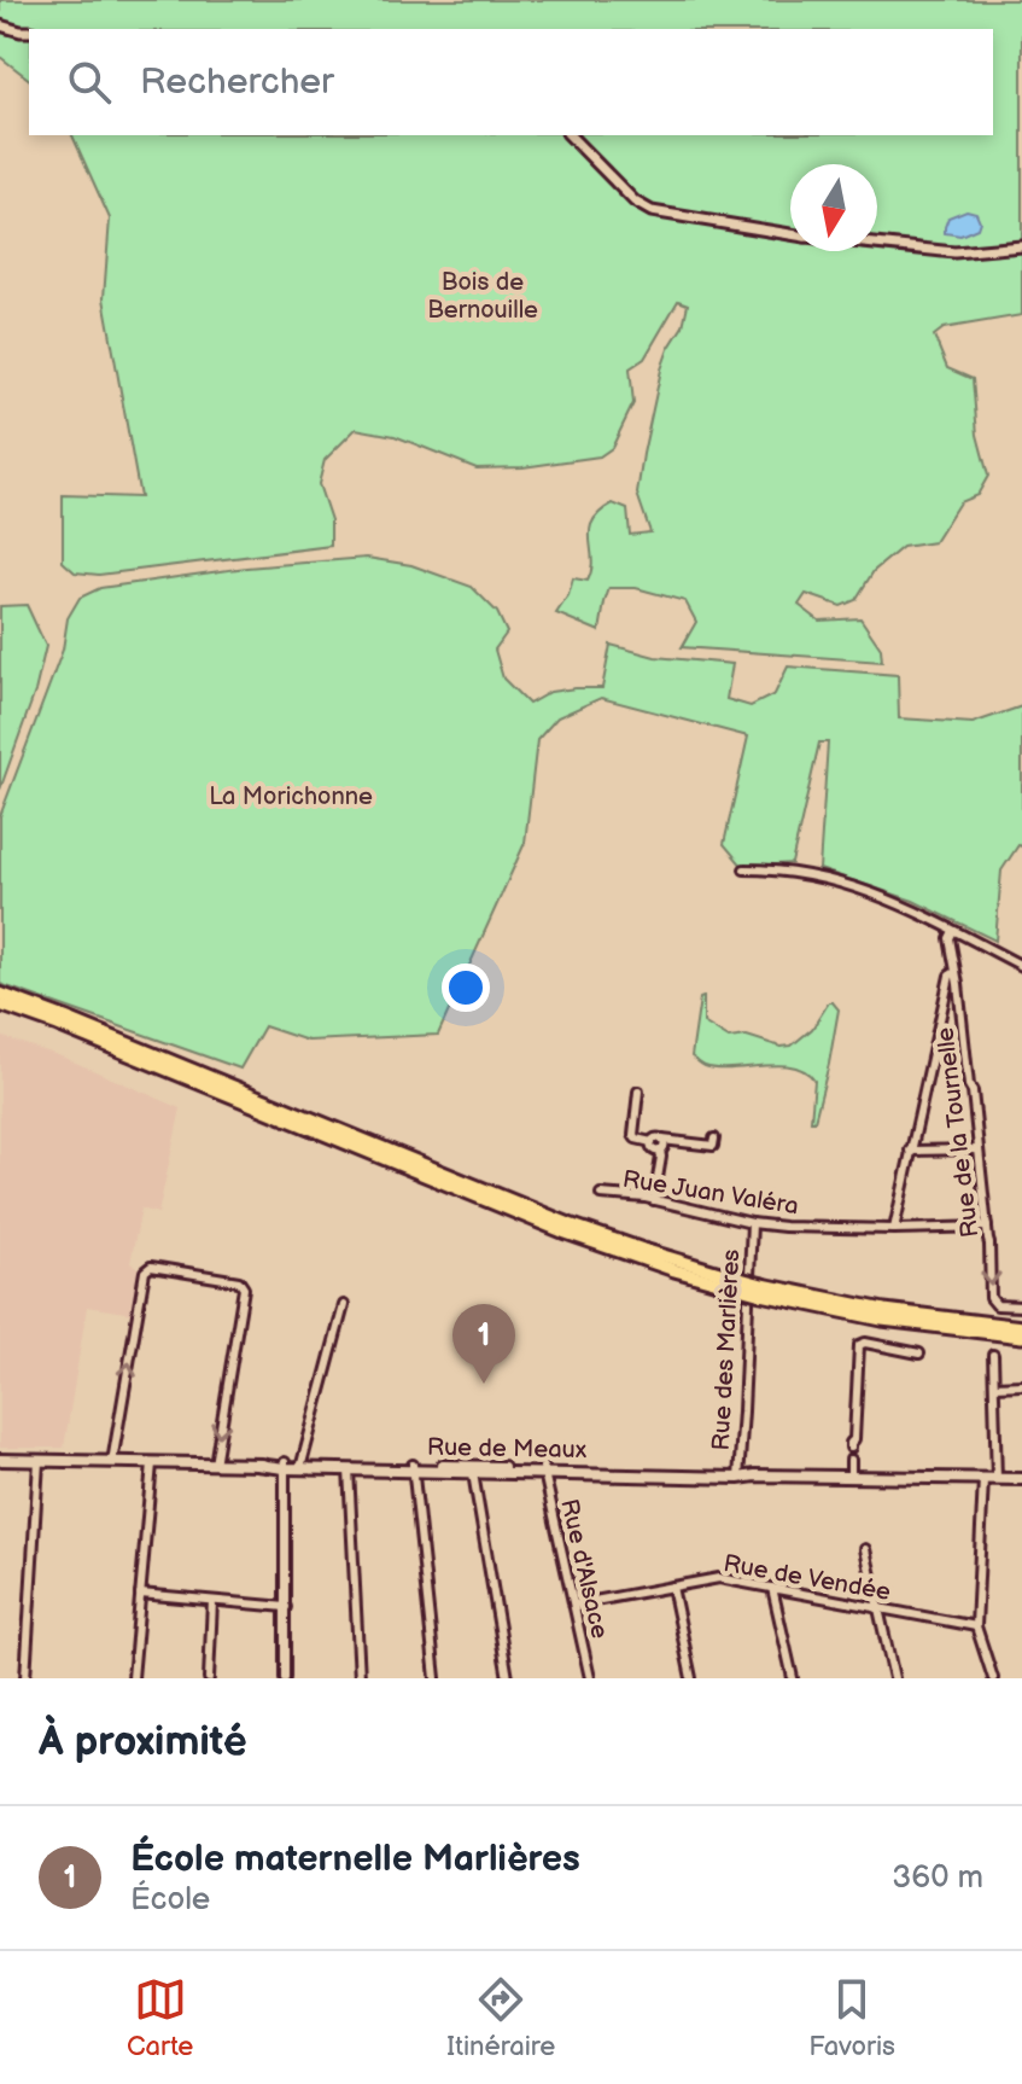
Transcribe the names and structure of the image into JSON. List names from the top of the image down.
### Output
{
  "streets": {
    "main road": ["Rue de Meaux"],
    "street": [
      "Rue de la Tournelle",
      "Rue Juan Valéra",
      "Rue des Marlières",
      "Rue d'Alsace",
      "Rue de Vendée"
    ]
  },
  "crossings": [
    ["Rue de la Tournelle", "Rue Juan Valéra"],
    ["Rue Juan Valéra", "Rue des Marlières"],
    ["Rue des Marlières", "Rue de Meaux"],
    ["Rue de Meaux", "Rue d'Alsace"],
    ["Rue d'Alsace", "Rue de Vendée"]
  ],
  "parks": ["Bois de Bernouille", "La Morichonne"],
  "north": "bottom",
  "page": {
    "search": "Rechercher",
    "pins": "1",
    "heading": "À proximité",
    "list": [
      {
        "mark": "1",
        "name": "École maternelle Marlières",
        "note": "École",
        "value": "360 m"
      }
    ],
    "nav": ["Carte", "Itinéraire", "Favoris"]
  }
}
